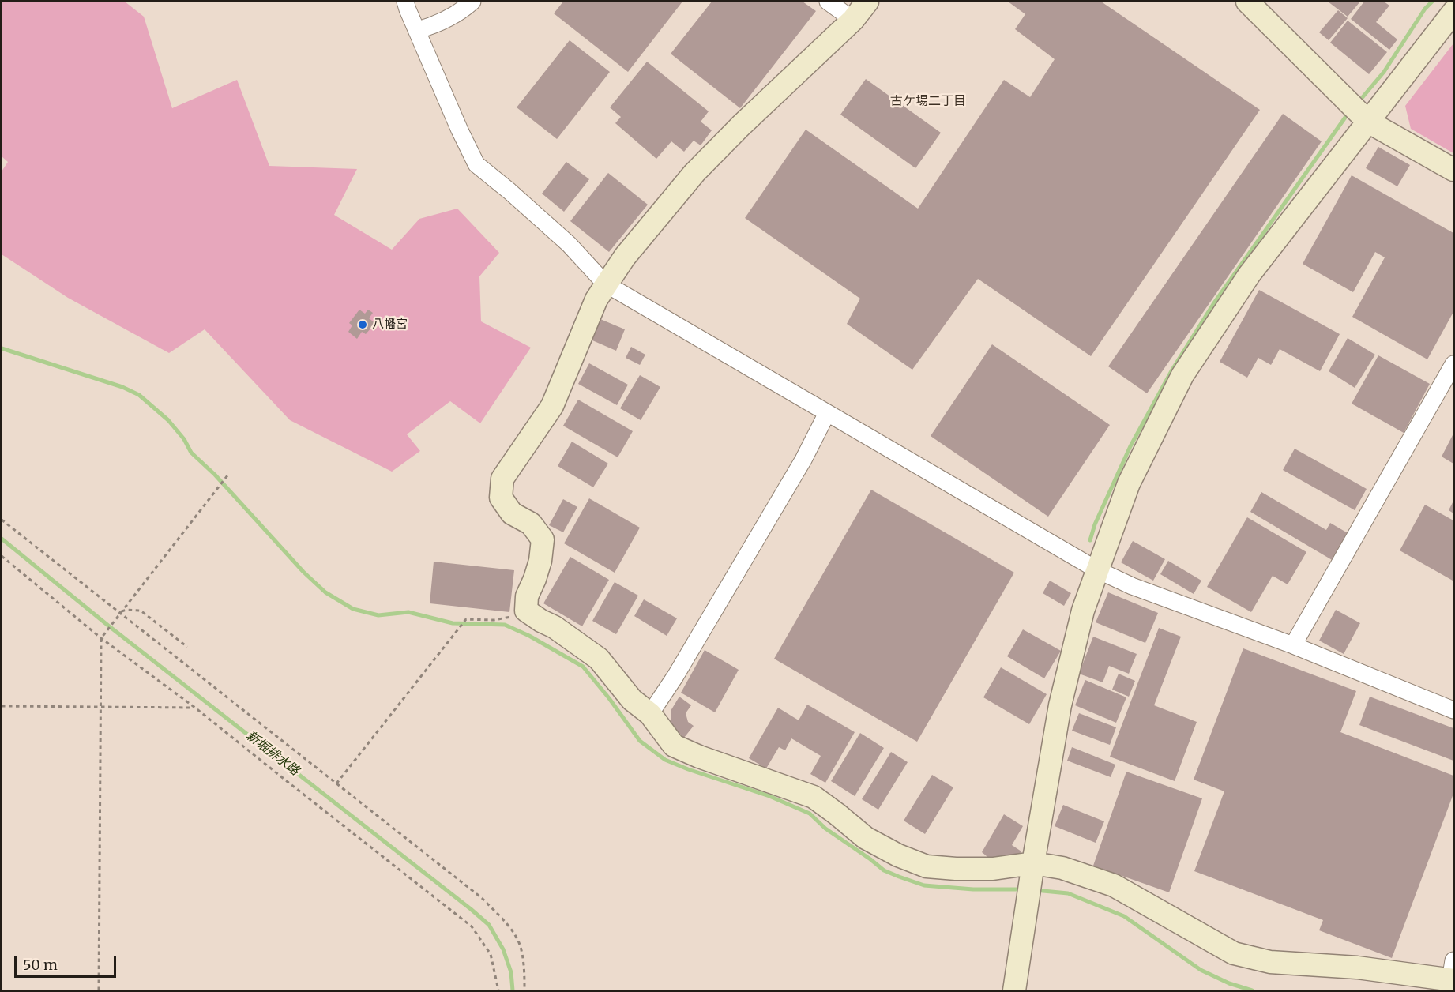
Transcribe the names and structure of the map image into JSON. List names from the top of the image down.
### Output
{
  "districts": ["古ケ場二丁目"],
  "water": ["新堀排水路"],
  "places": ["八幡宮"],
  "scale_bar": "50 m"
}
